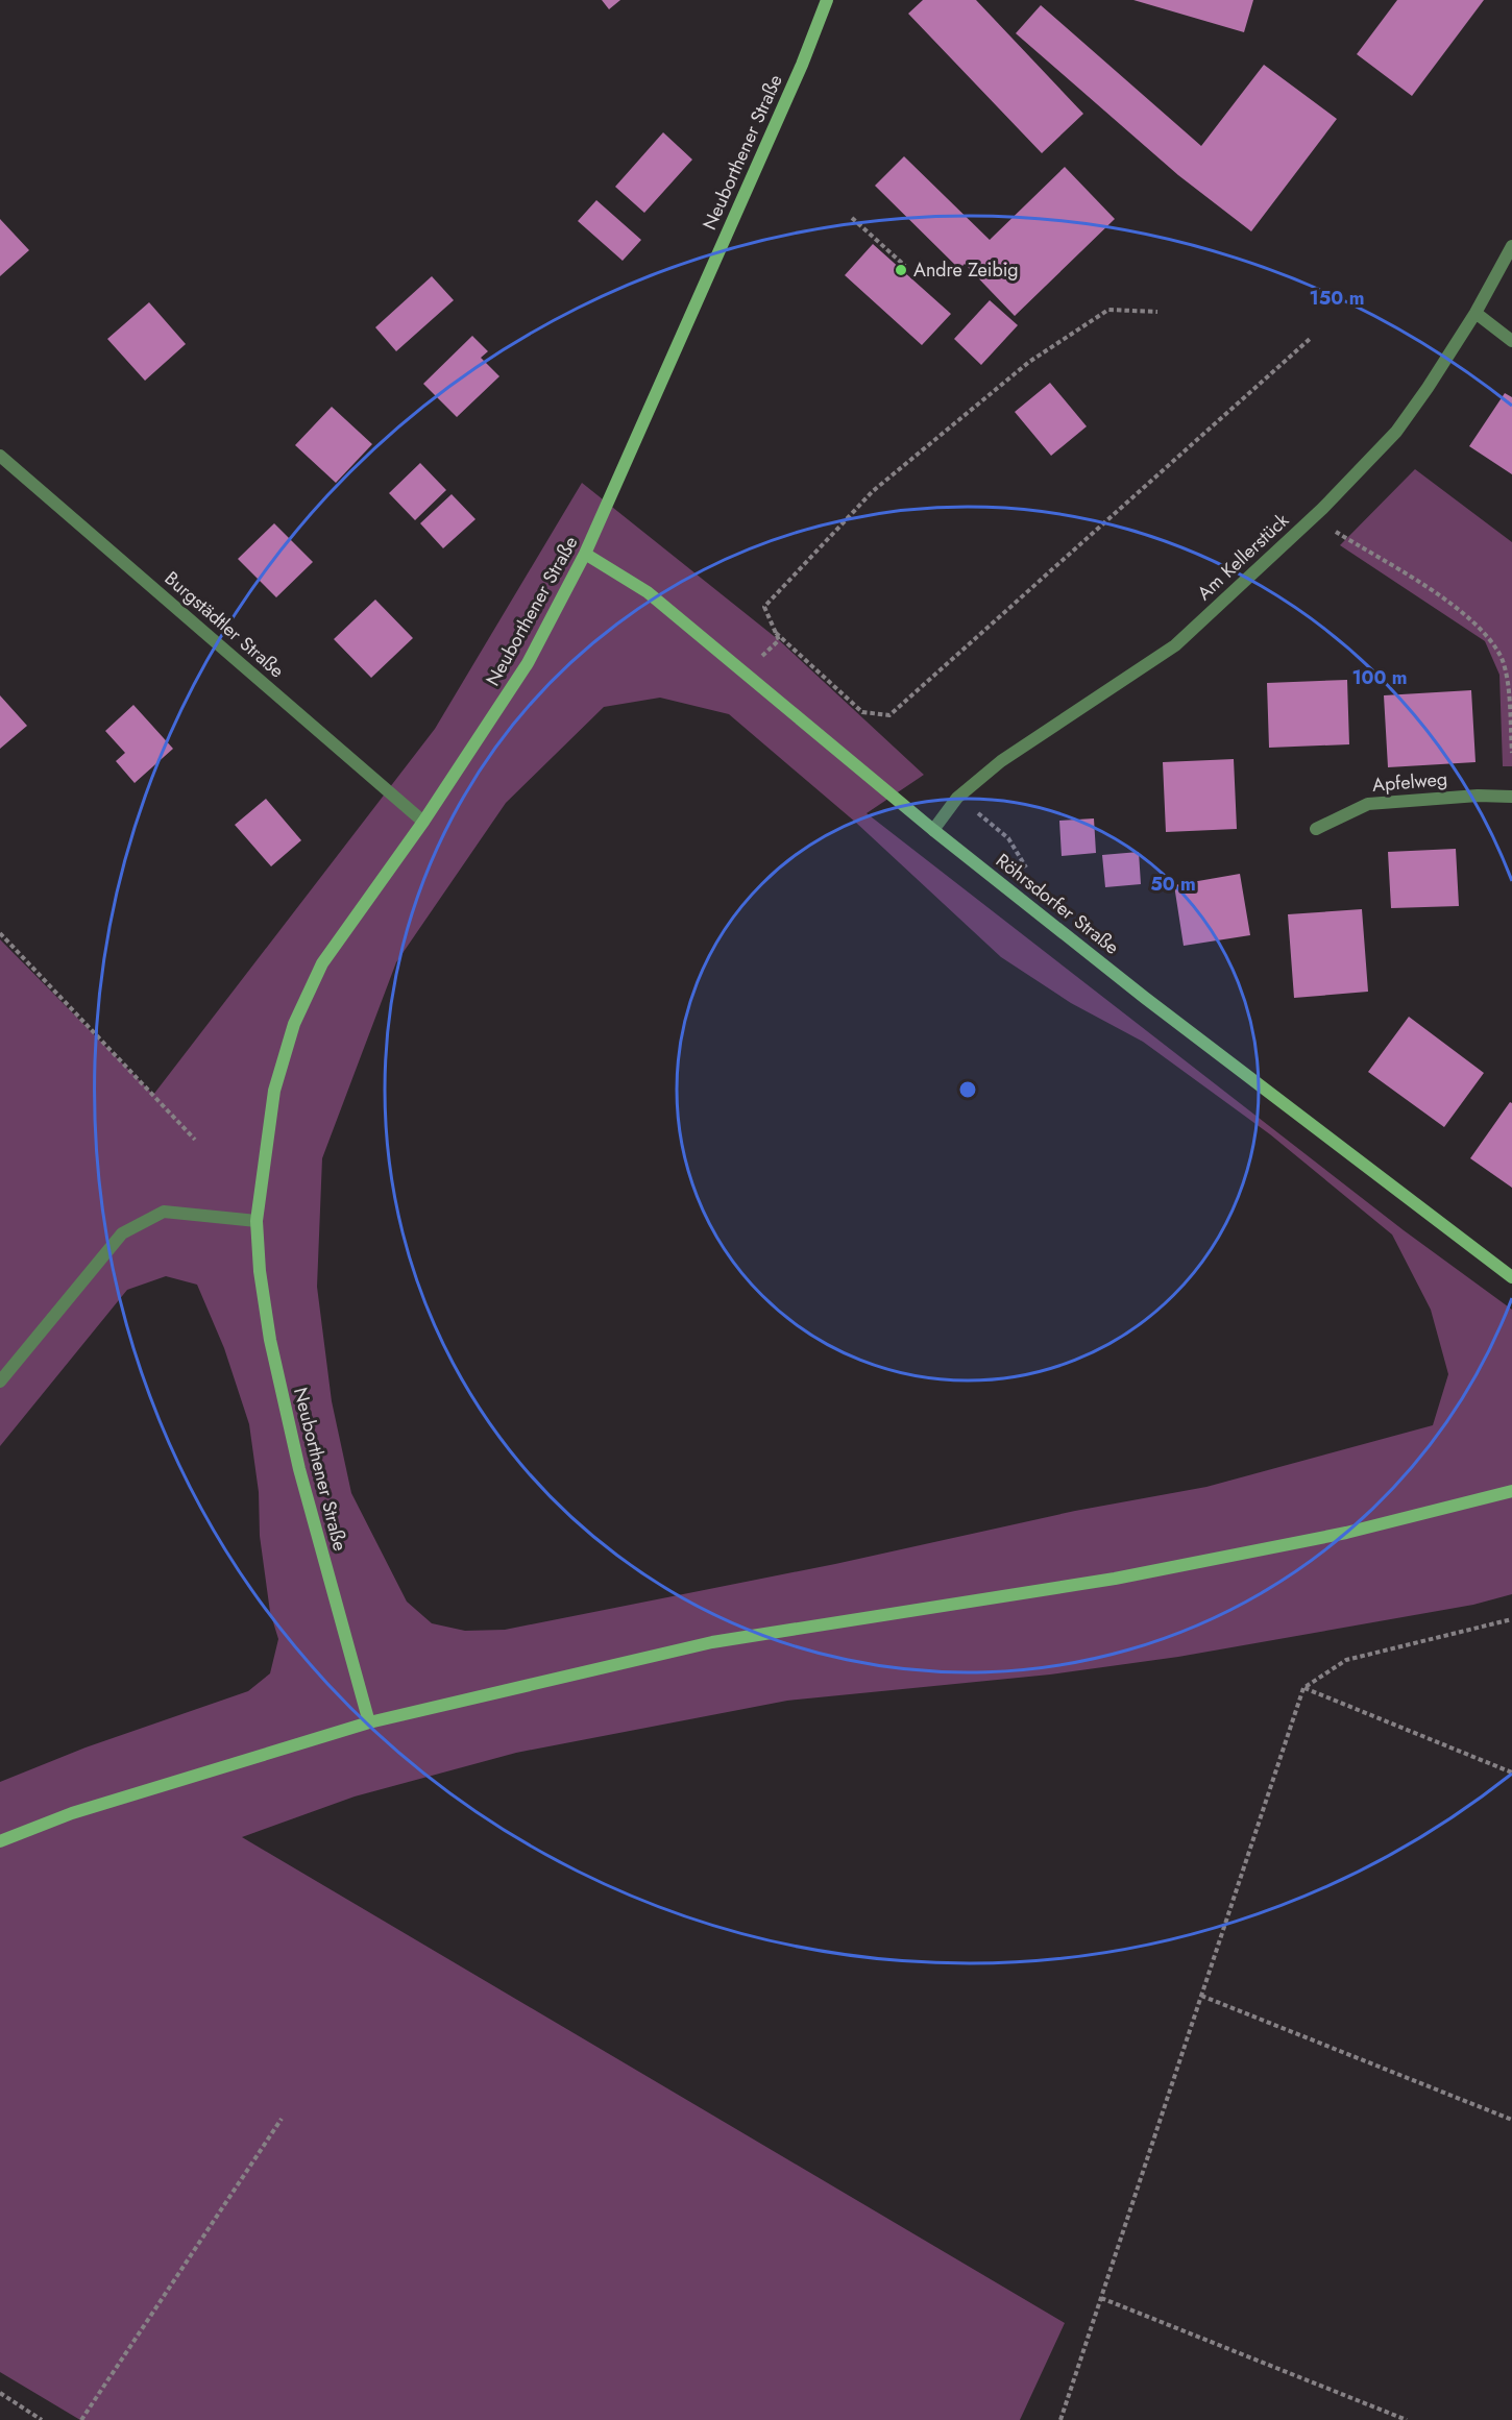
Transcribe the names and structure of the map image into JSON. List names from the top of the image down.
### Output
{
  "streets": {
    "street": [
      "Neuborthener Straße",
      "Am Kellerstück",
      "Burgstädtler Straße",
      "Apfelweg",
      "Röhrsdorfer Straße"
    ]
  },
  "crossings": [
    ["Neuborthener Straße", "Burgstädtler Straße"],
    ["Neuborthener Straße", "Röhrsdorfer Straße"],
    ["Am Kellerstück", "Röhrsdorfer Straße"]
  ],
  "places": ["Andre Zeibig"],
  "rings": ["150 m", "100 m", "50 m"]
}
